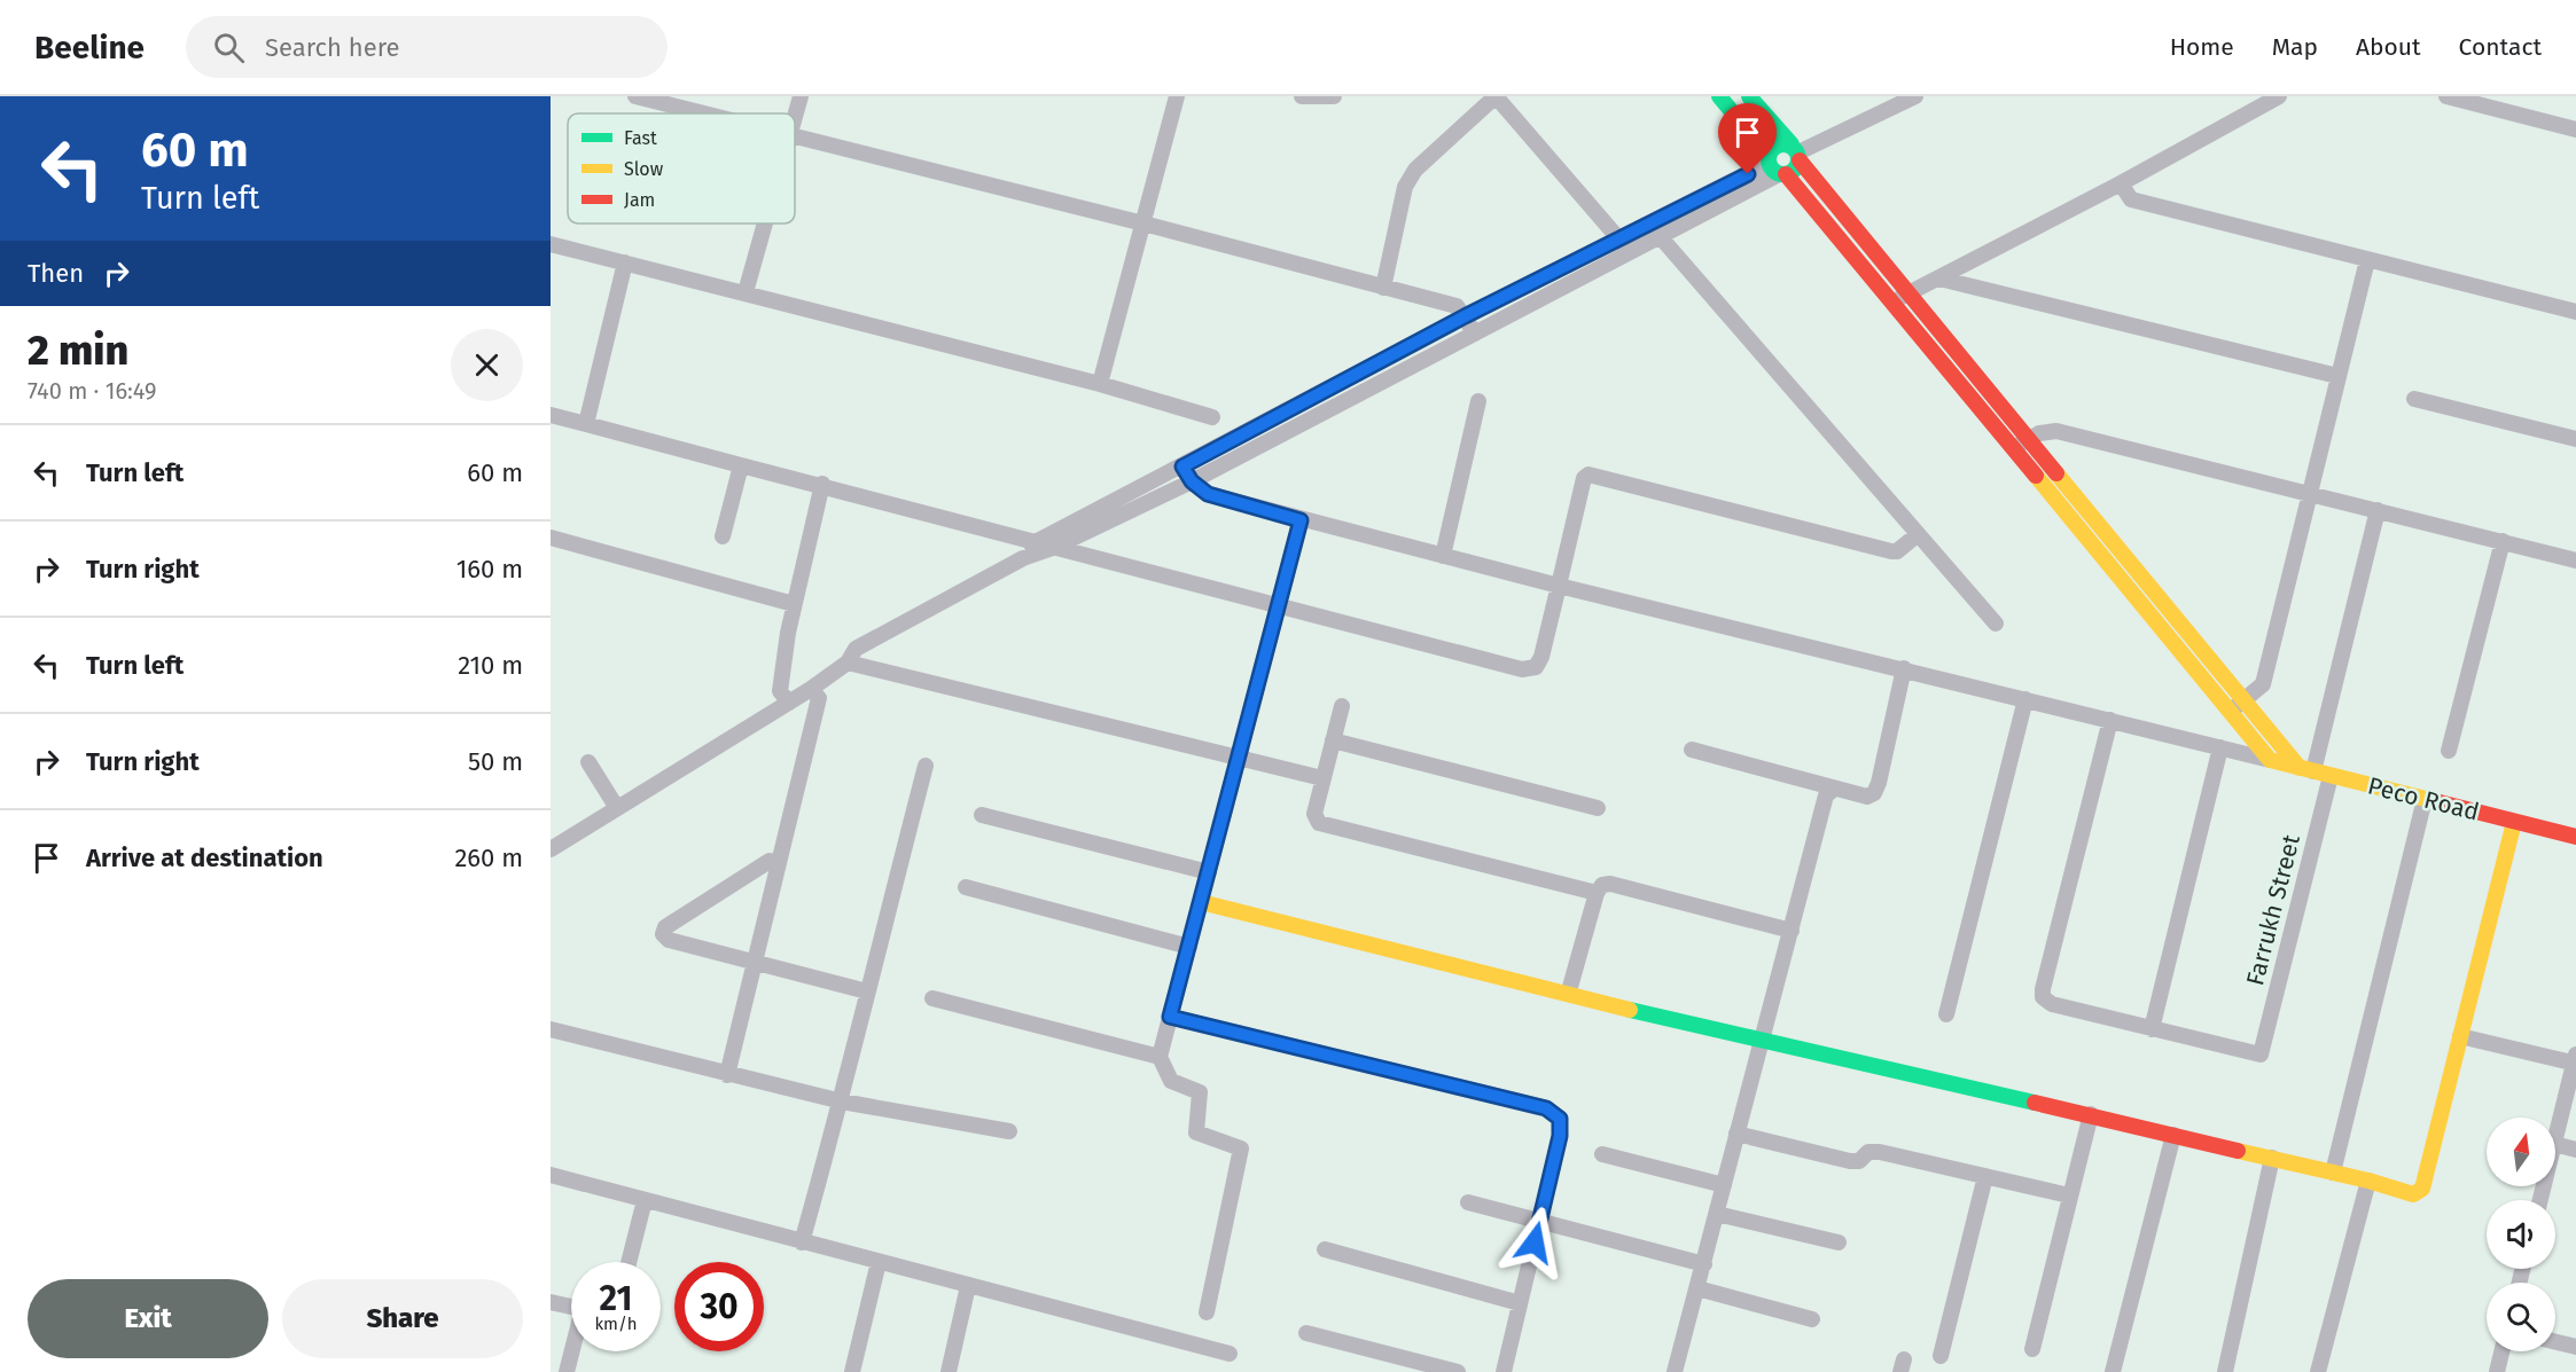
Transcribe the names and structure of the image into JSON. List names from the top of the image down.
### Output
{
  "streets": {
    "street": ["Peco Road", "Farrukh Street"]
  },
  "crossings": [
    ["Peco Road", "Farrukh Street"]
  ],
  "legend": ["Fast", "Slow", "Jam"],
  "north": "top",
  "page": {
    "header": "Beeline",
    "search": "Search here",
    "nav": [
      "Home",
      "Map",
      "About",
      "Contact"
    ],
    "turn": ["60 m", "Turn left"],
    "then": "Then",
    "heading": ["2 min", "740 m · 16:49"],
    "list": [
      {
        "name": "Turn left",
        "value": "60 m"
      },
      {
        "name": "Turn right",
        "value": "160 m"
      },
      {
        "name": "Turn left",
        "value": "210 m"
      },
      {
        "name": "Turn right",
        "value": "50 m"
      },
      {
        "name": "Arrive at destination",
        "value": "260 m"
      }
    ],
    "speed": "21 km/h",
    "limit": "30",
    "buttons": ["Exit", "Share"]
  }
}
